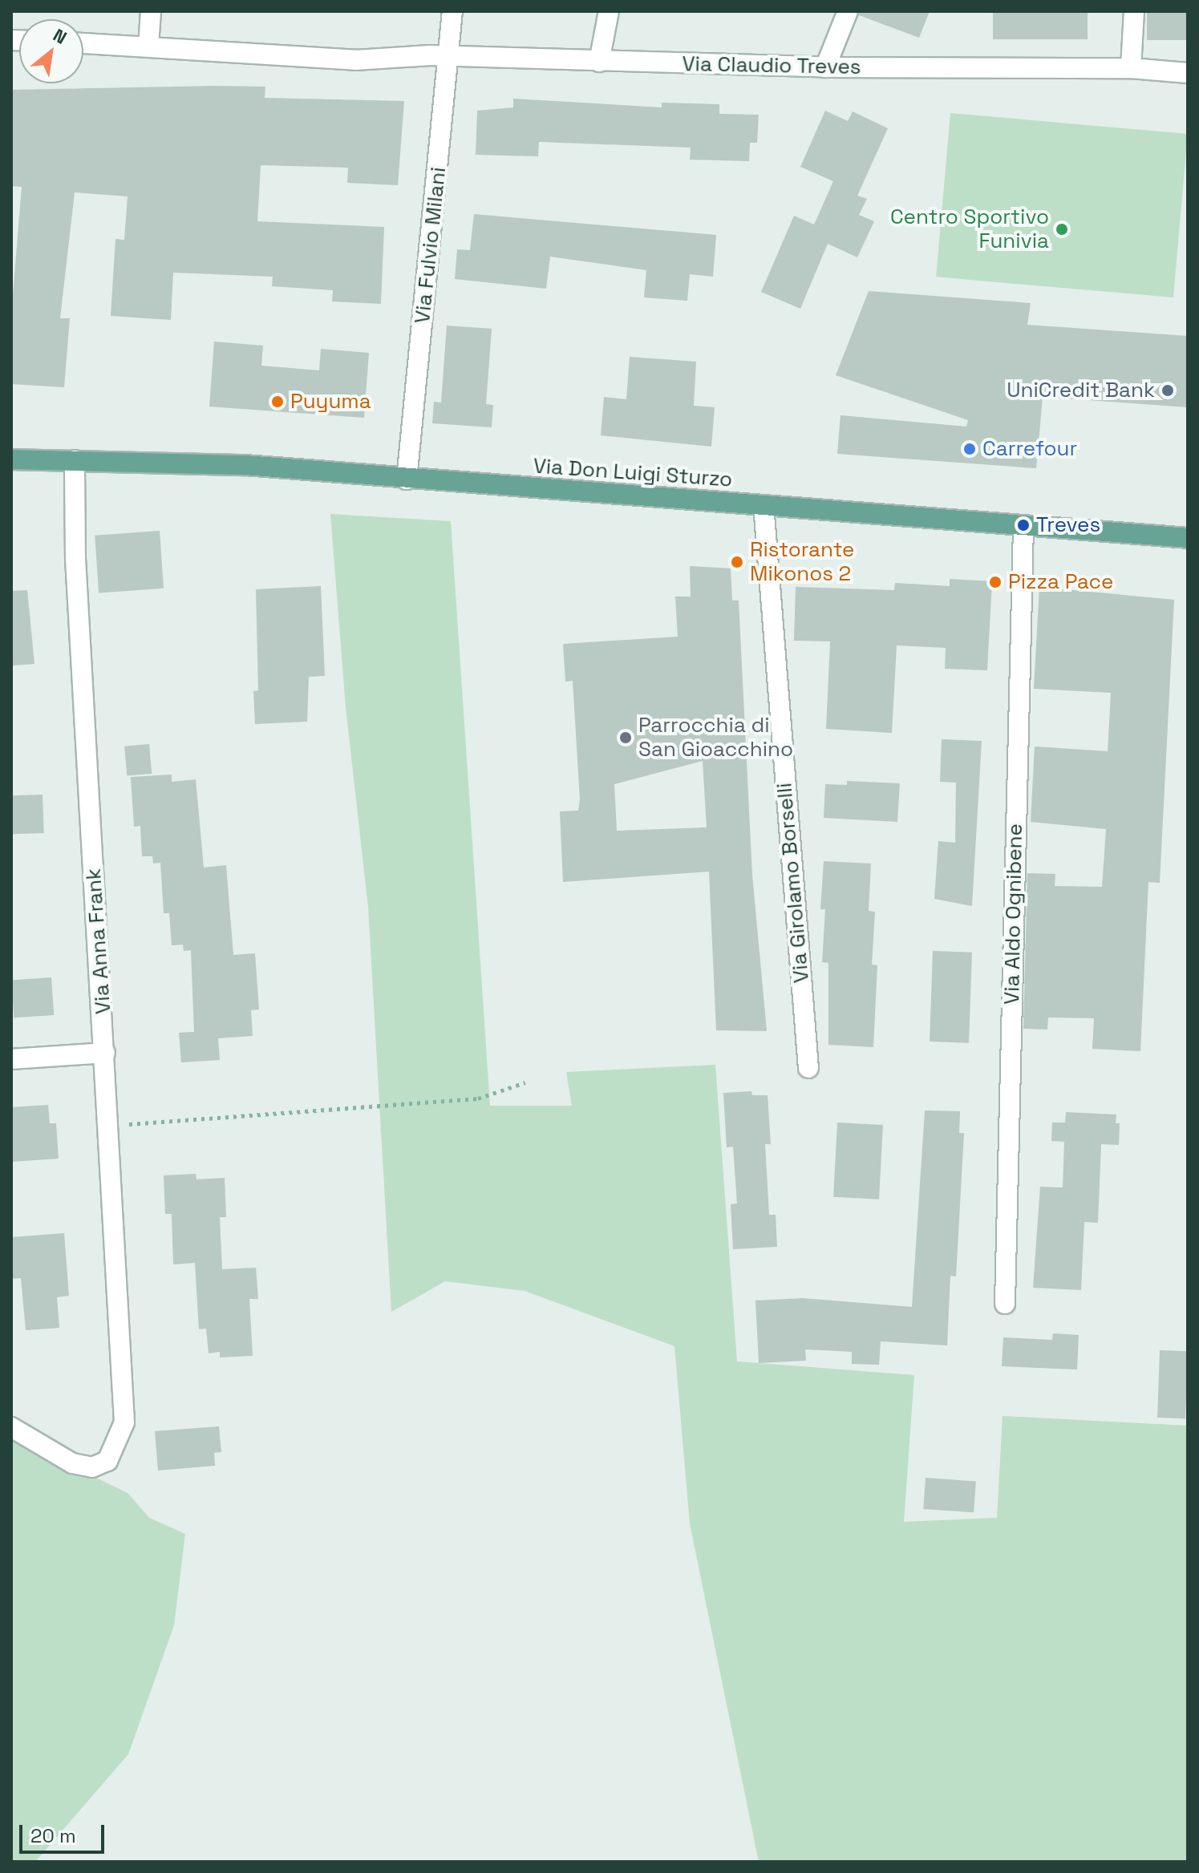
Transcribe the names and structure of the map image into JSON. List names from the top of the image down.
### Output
{
  "streets": {
    "main road": ["Via Don Luigi Sturzo"],
    "street": [
      "Via Claudio Treves",
      "Via Fulvio Milani",
      "Via Girolamo Borselli",
      "Via Aldo Ognibene",
      "Via Anna Frank"
    ]
  },
  "crossings": [
    ["Via Claudio Treves", "Via Fulvio Milani"],
    ["Via Fulvio Milani", "Via Don Luigi Sturzo"],
    ["Via Don Luigi Sturzo", "Via Girolamo Borselli"],
    ["Via Don Luigi Sturzo", "Via Aldo Ognibene"],
    ["Via Don Luigi Sturzo", "Via Anna Frank"]
  ],
  "places": [
    "Centro Sportivo Funivia",
    "UniCredit Bank",
    "Puyuma",
    "Carrefour",
    "Treves",
    "Ristorante Mikonos 2",
    "Pizza Pace",
    "Parrocchia di San Gioacchino"
  ],
  "scale_bar": "20 m",
  "north": "top right"
}
